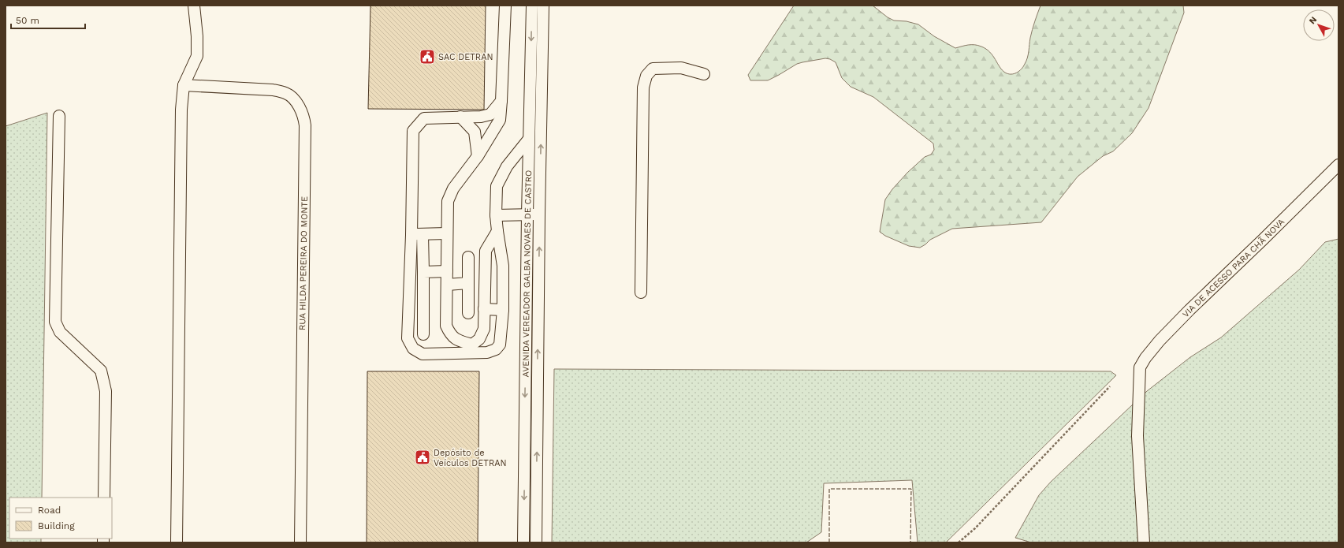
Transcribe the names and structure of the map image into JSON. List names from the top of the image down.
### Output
{
  "streets": {
    "street": ["RUA HILDA PEREIRA DO MONTE", "VIA DE ACESSO PARA CHÃ NOVA", "AVENIDA VEREADOR GALBA NOVAES DE CASTRO"]
  },
  "places": {
    "public building": ["SAC DETRAN", "Depósito de Veículos DETRAN"]
  },
  "legend": ["Road", "Building"],
  "scale_bar": "50 m",
  "north": "top left"
}
